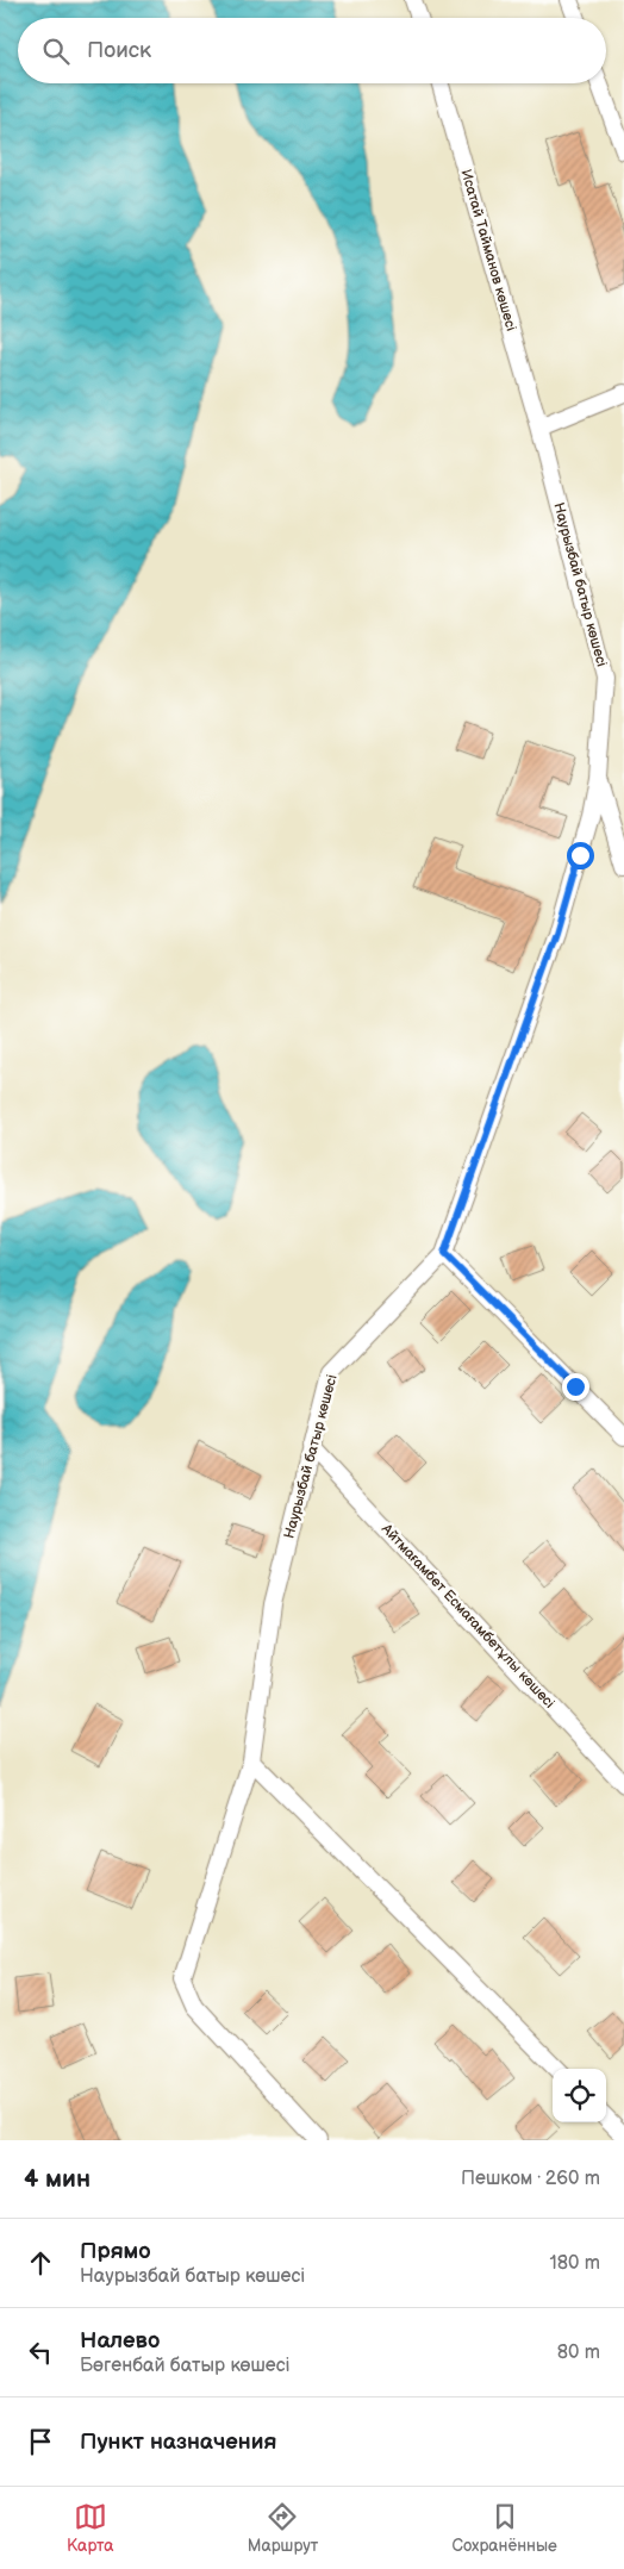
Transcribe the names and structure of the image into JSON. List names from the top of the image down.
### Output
{
  "streets": {
    "street": ["Исатай Тайманов көшесі", "Наурызбай батыр көшесі", "Айтмағамбет Есмағамбетұлы көшесі"]
  },
  "crossings": [
    ["Исатай Тайманов көшесі", "Наурызбай батыр көшесі"],
    ["Наурызбай батыр көшесі", "Айтмағамбет Есмағамбетұлы көшесі"]
  ],
  "page": {
    "search": "Поиск",
    "heading": ["4 мин", "Пешком · 260 m"],
    "list": [
      ["Прямо", "Наурызбай батыр көшесі", "180 m"],
      ["Налево", "Бөгенбай батыр көшесі", "80 m"],
      "Пункт назначения"
    ],
    "nav": ["Карта", "Маршрут", "Сохранённые"]
  }
}
